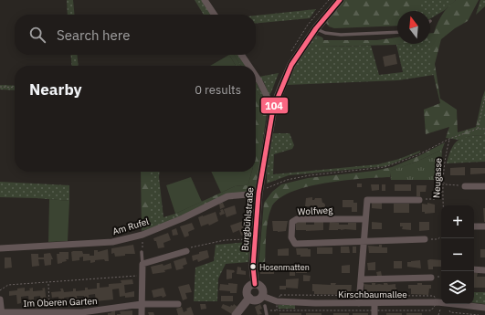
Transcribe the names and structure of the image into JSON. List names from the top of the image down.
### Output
{
  "streets": {
    "street": [
      "Wolfweg",
      "Burgbühlstraße",
      "Am Rufel",
      "Kirschbaumallee",
      "Im Oberen Garten"
    ],
    "path": ["Neugasse"]
  },
  "crossings": [
    ["Burgbühlstraße", "Am Rufel"],
    ["Burgbühlstraße", "Kirschbaumallee"]
  ],
  "places": ["Hosenmatten"],
  "lines": ["transit line 104"],
  "north": "top",
  "page": {
    "search": "Search here",
    "heading": ["Nearby", "0 results"],
    "map_buttons": ["+", "−"]
  }
}
